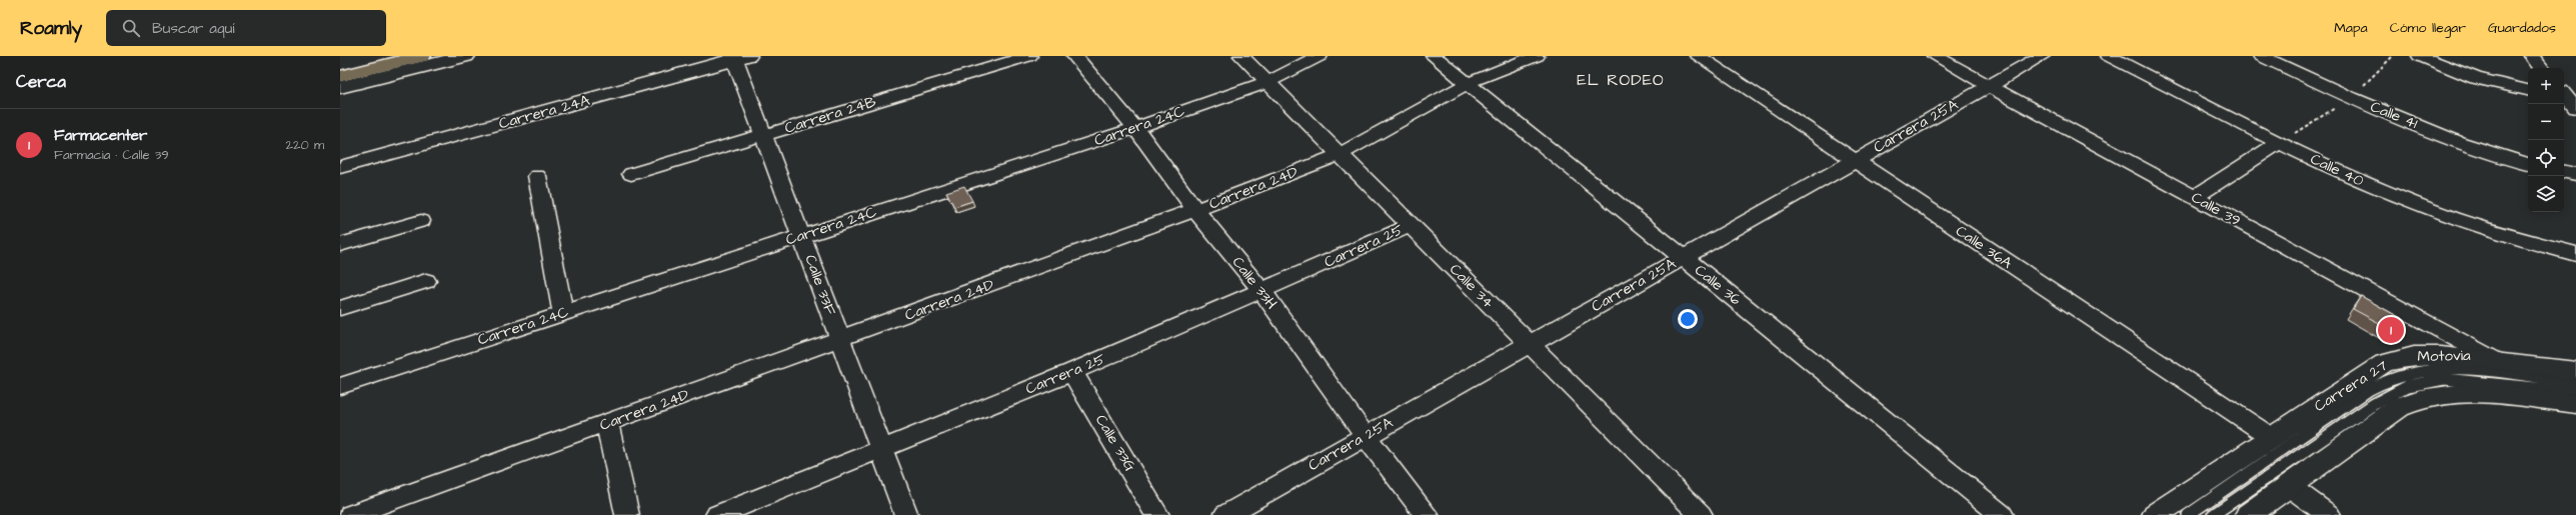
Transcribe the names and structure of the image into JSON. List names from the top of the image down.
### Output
{
  "streets": {
    "street": [
      "Carrera 24A",
      "Carrera 24B",
      "Calle 41",
      "Carrera 24C",
      "Carrera 25A",
      "Calle 40",
      "Carrera 24D",
      "Calle 39",
      "Carrera 25",
      "Calle 36A",
      "Calle 33H",
      "Calle 33F",
      "Calle 36",
      "Calle 34",
      "Carrera 27",
      "Calle 33G"
    ],
    "lane": ["Motovia"]
  },
  "crossings": [
    ["Carrera 24A", "Calle 33F"],
    ["Carrera 24B", "Calle 33F"],
    ["Carrera 24C", "Calle 33H"],
    ["Carrera 24C", "Calle 33F"],
    ["Carrera 24C", "Calle 34"],
    ["Carrera 25A", "Calle 39"],
    ["Carrera 25A", "Calle 36A"],
    ["Carrera 25A", "Calle 33H"],
    ["Carrera 25A", "Calle 36"],
    ["Carrera 25A", "Calle 34"],
    ["Carrera 24D", "Calle 33H"],
    ["Carrera 24D", "Calle 33F"],
    ["Carrera 24D", "Calle 36"],
    ["Carrera 24D", "Calle 34"],
    ["Calle 39", "Carrera 27"],
    ["Carrera 25", "Calle 33H"],
    ["Carrera 25", "Calle 33F"],
    ["Carrera 25", "Calle 34"],
    ["Carrera 25", "Calle 33G"],
    ["Calle 36A", "Carrera 27"]
  ],
  "districts": ["EL RODEO"],
  "page": {
    "header": "Roamly",
    "search": "Buscar aquí",
    "nav": ["Mapa", "Cómo llegar", "Guardados"],
    "heading": "Cerca",
    "map_buttons": ["+", "−"],
    "list": [
      {
        "mark": "1",
        "name": "Farmacenter",
        "note": "Farmacia · Calle 39",
        "value": "220 m"
      }
    ],
    "pins": "1"
  }
}
